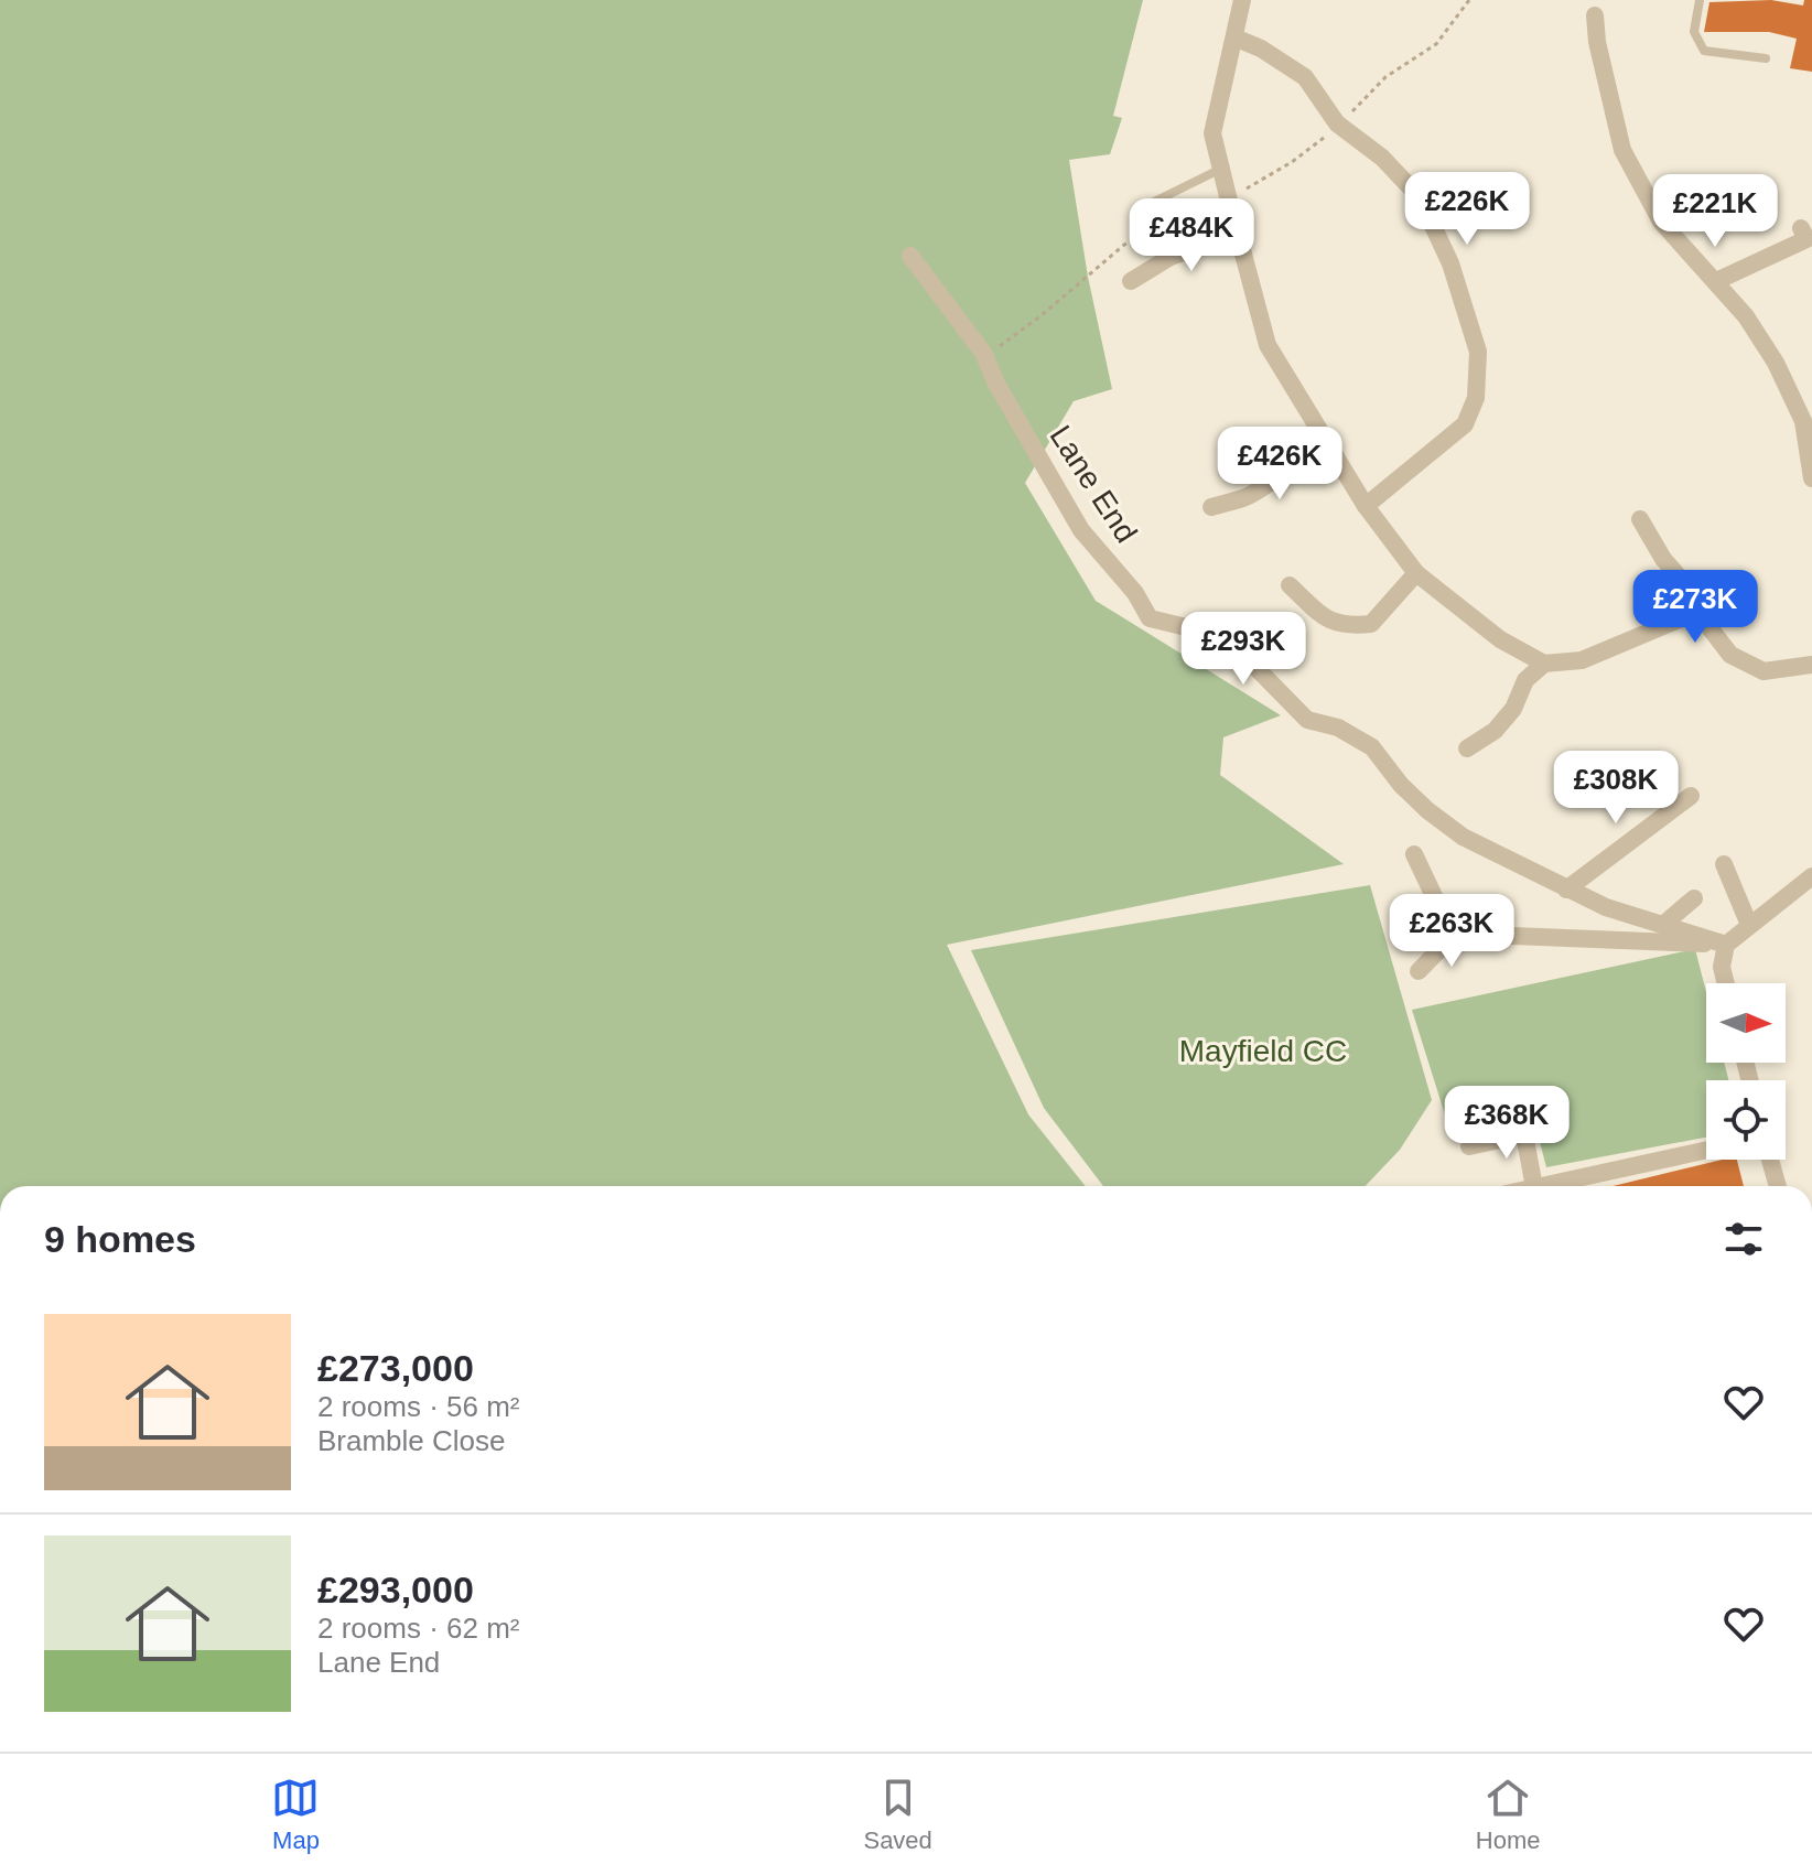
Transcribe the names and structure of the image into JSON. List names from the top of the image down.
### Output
{
  "streets": {
    "street": ["Lane End"]
  },
  "parks": ["Mayfield CC"],
  "north": "right",
  "page": {
    "price": [
      "£226K",
      "£221K",
      "£484K",
      "£426K",
      "£273K",
      "£293K",
      "£308K",
      "£263K",
      "£368K"
    ],
    "heading": "9 homes",
    "list": [
      {
        "name": "£273,000",
        "note": "2 rooms · 56 m² · Bramble Close"
      },
      {
        "name": "£293,000",
        "note": "2 rooms · 62 m² · Lane End"
      }
    ],
    "tabs": ["Map", "Saved", "Home"]
  }
}
